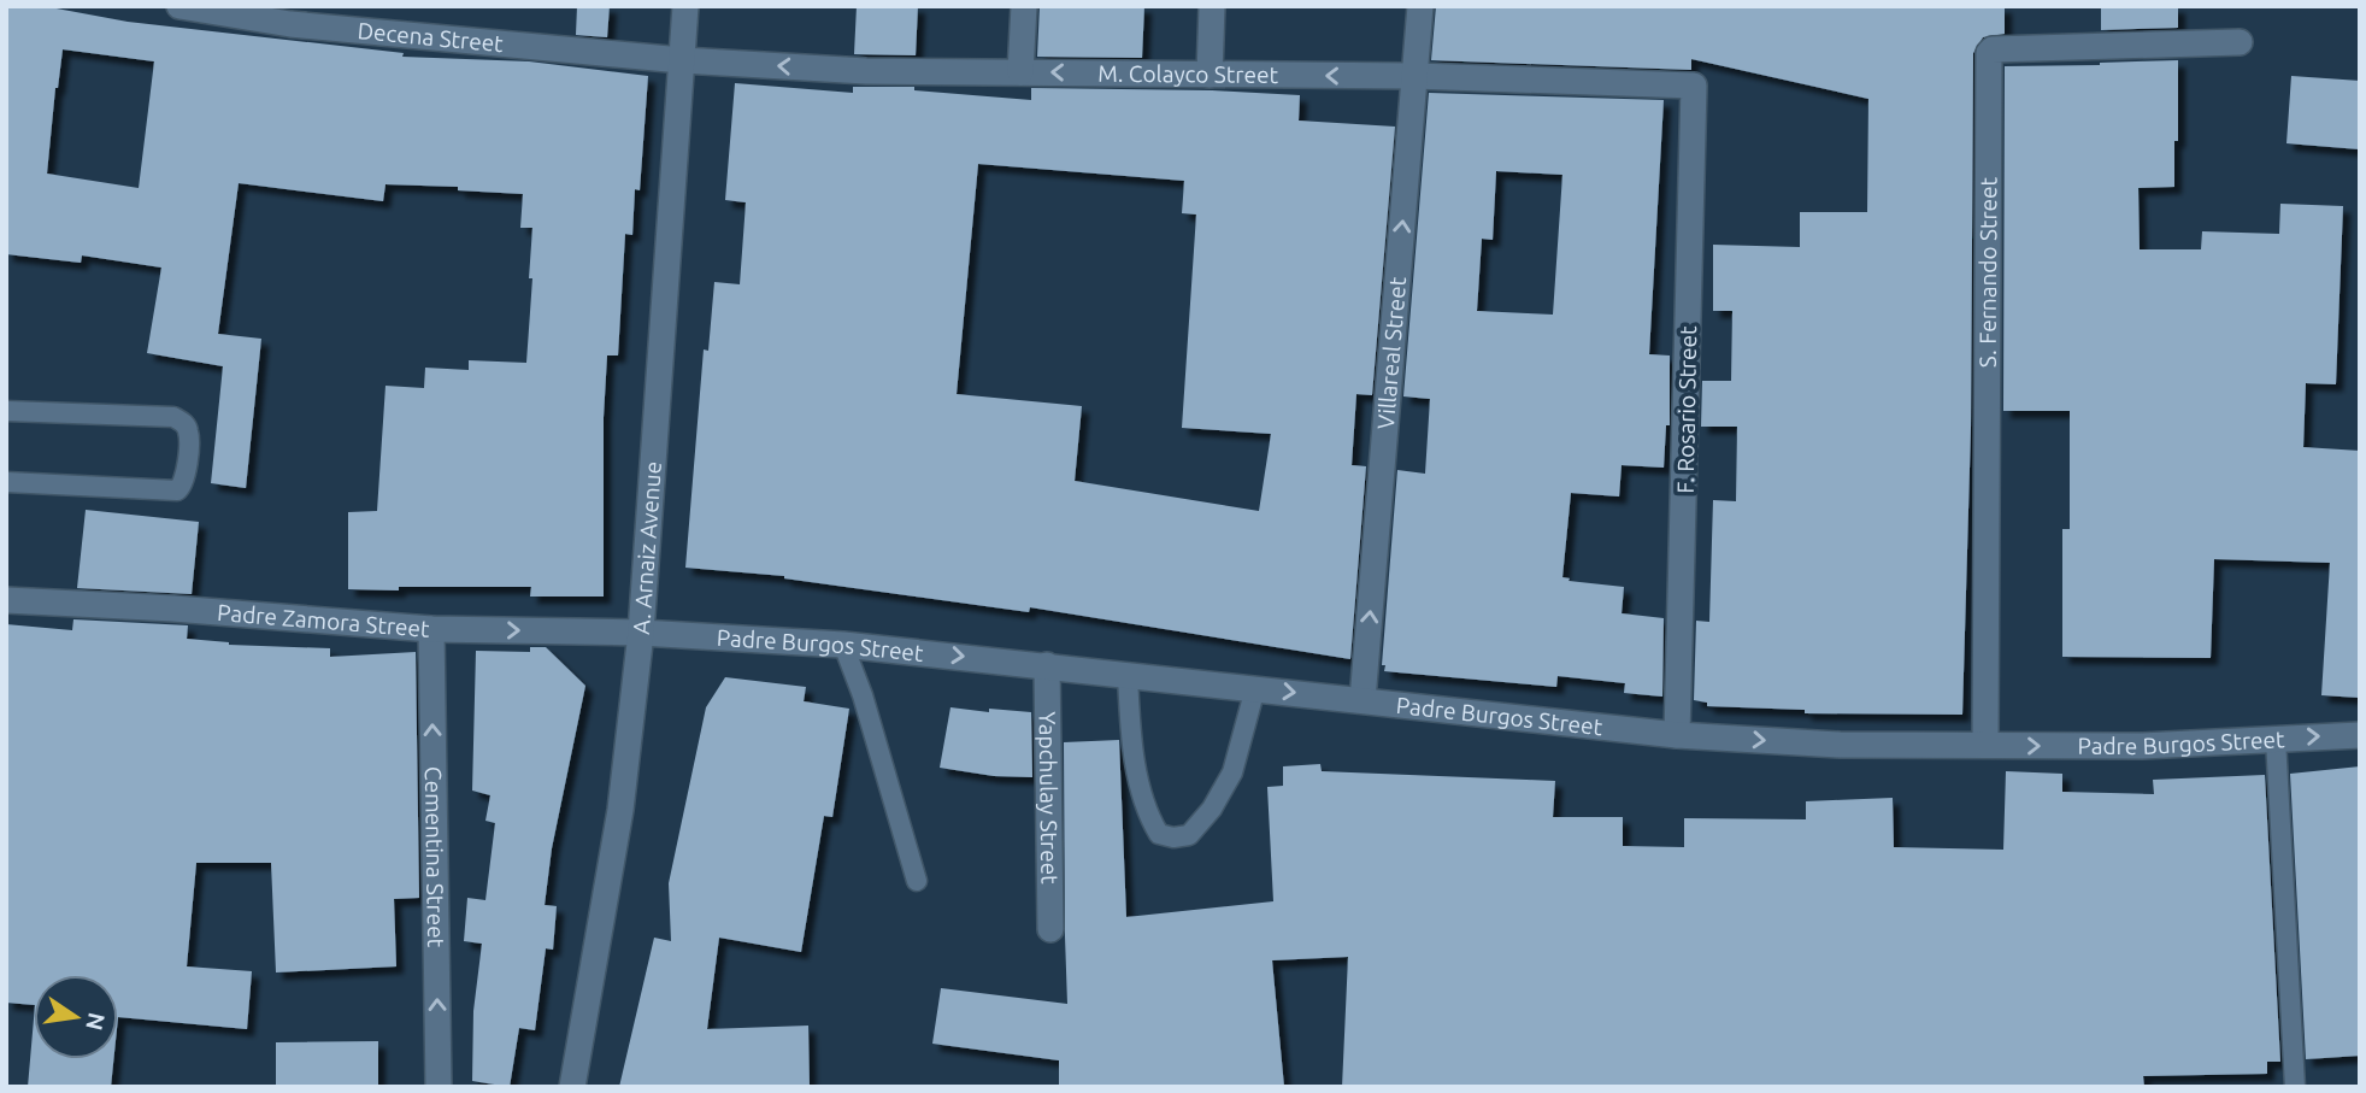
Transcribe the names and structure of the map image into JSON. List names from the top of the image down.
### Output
{
  "streets": {
    "street": [
      "Decena Street",
      "M. Colayco Street",
      "S. Fernando Street",
      "Villareal Street",
      "F. Rosario Street",
      "A. Arnaiz Avenue",
      "Padre Zamora Street",
      "Padre Burgos Street",
      "Yapchulay Street",
      "Cementina Street"
    ]
  },
  "crossings": [
    ["Decena Street", "M. Colayco Street"],
    ["Decena Street", "A. Arnaiz Avenue"],
    ["M. Colayco Street", "Villareal Street"],
    ["M. Colayco Street", "F. Rosario Street"],
    ["M. Colayco Street", "A. Arnaiz Avenue"],
    ["S. Fernando Street", "Padre Burgos Street"],
    ["Villareal Street", "Padre Burgos Street"],
    ["F. Rosario Street", "Padre Burgos Street"],
    ["A. Arnaiz Avenue", "Padre Zamora Street"],
    ["A. Arnaiz Avenue", "Padre Burgos Street"],
    ["Padre Zamora Street", "Padre Burgos Street"],
    ["Padre Zamora Street", "Cementina Street"],
    ["Padre Burgos Street", "Yapchulay Street"]
  ],
  "one_way": [
    "M. Colayco Street",
    "Villareal Street",
    "Padre Burgos Street",
    "Cementina Street"
  ],
  "north": "right"
}
